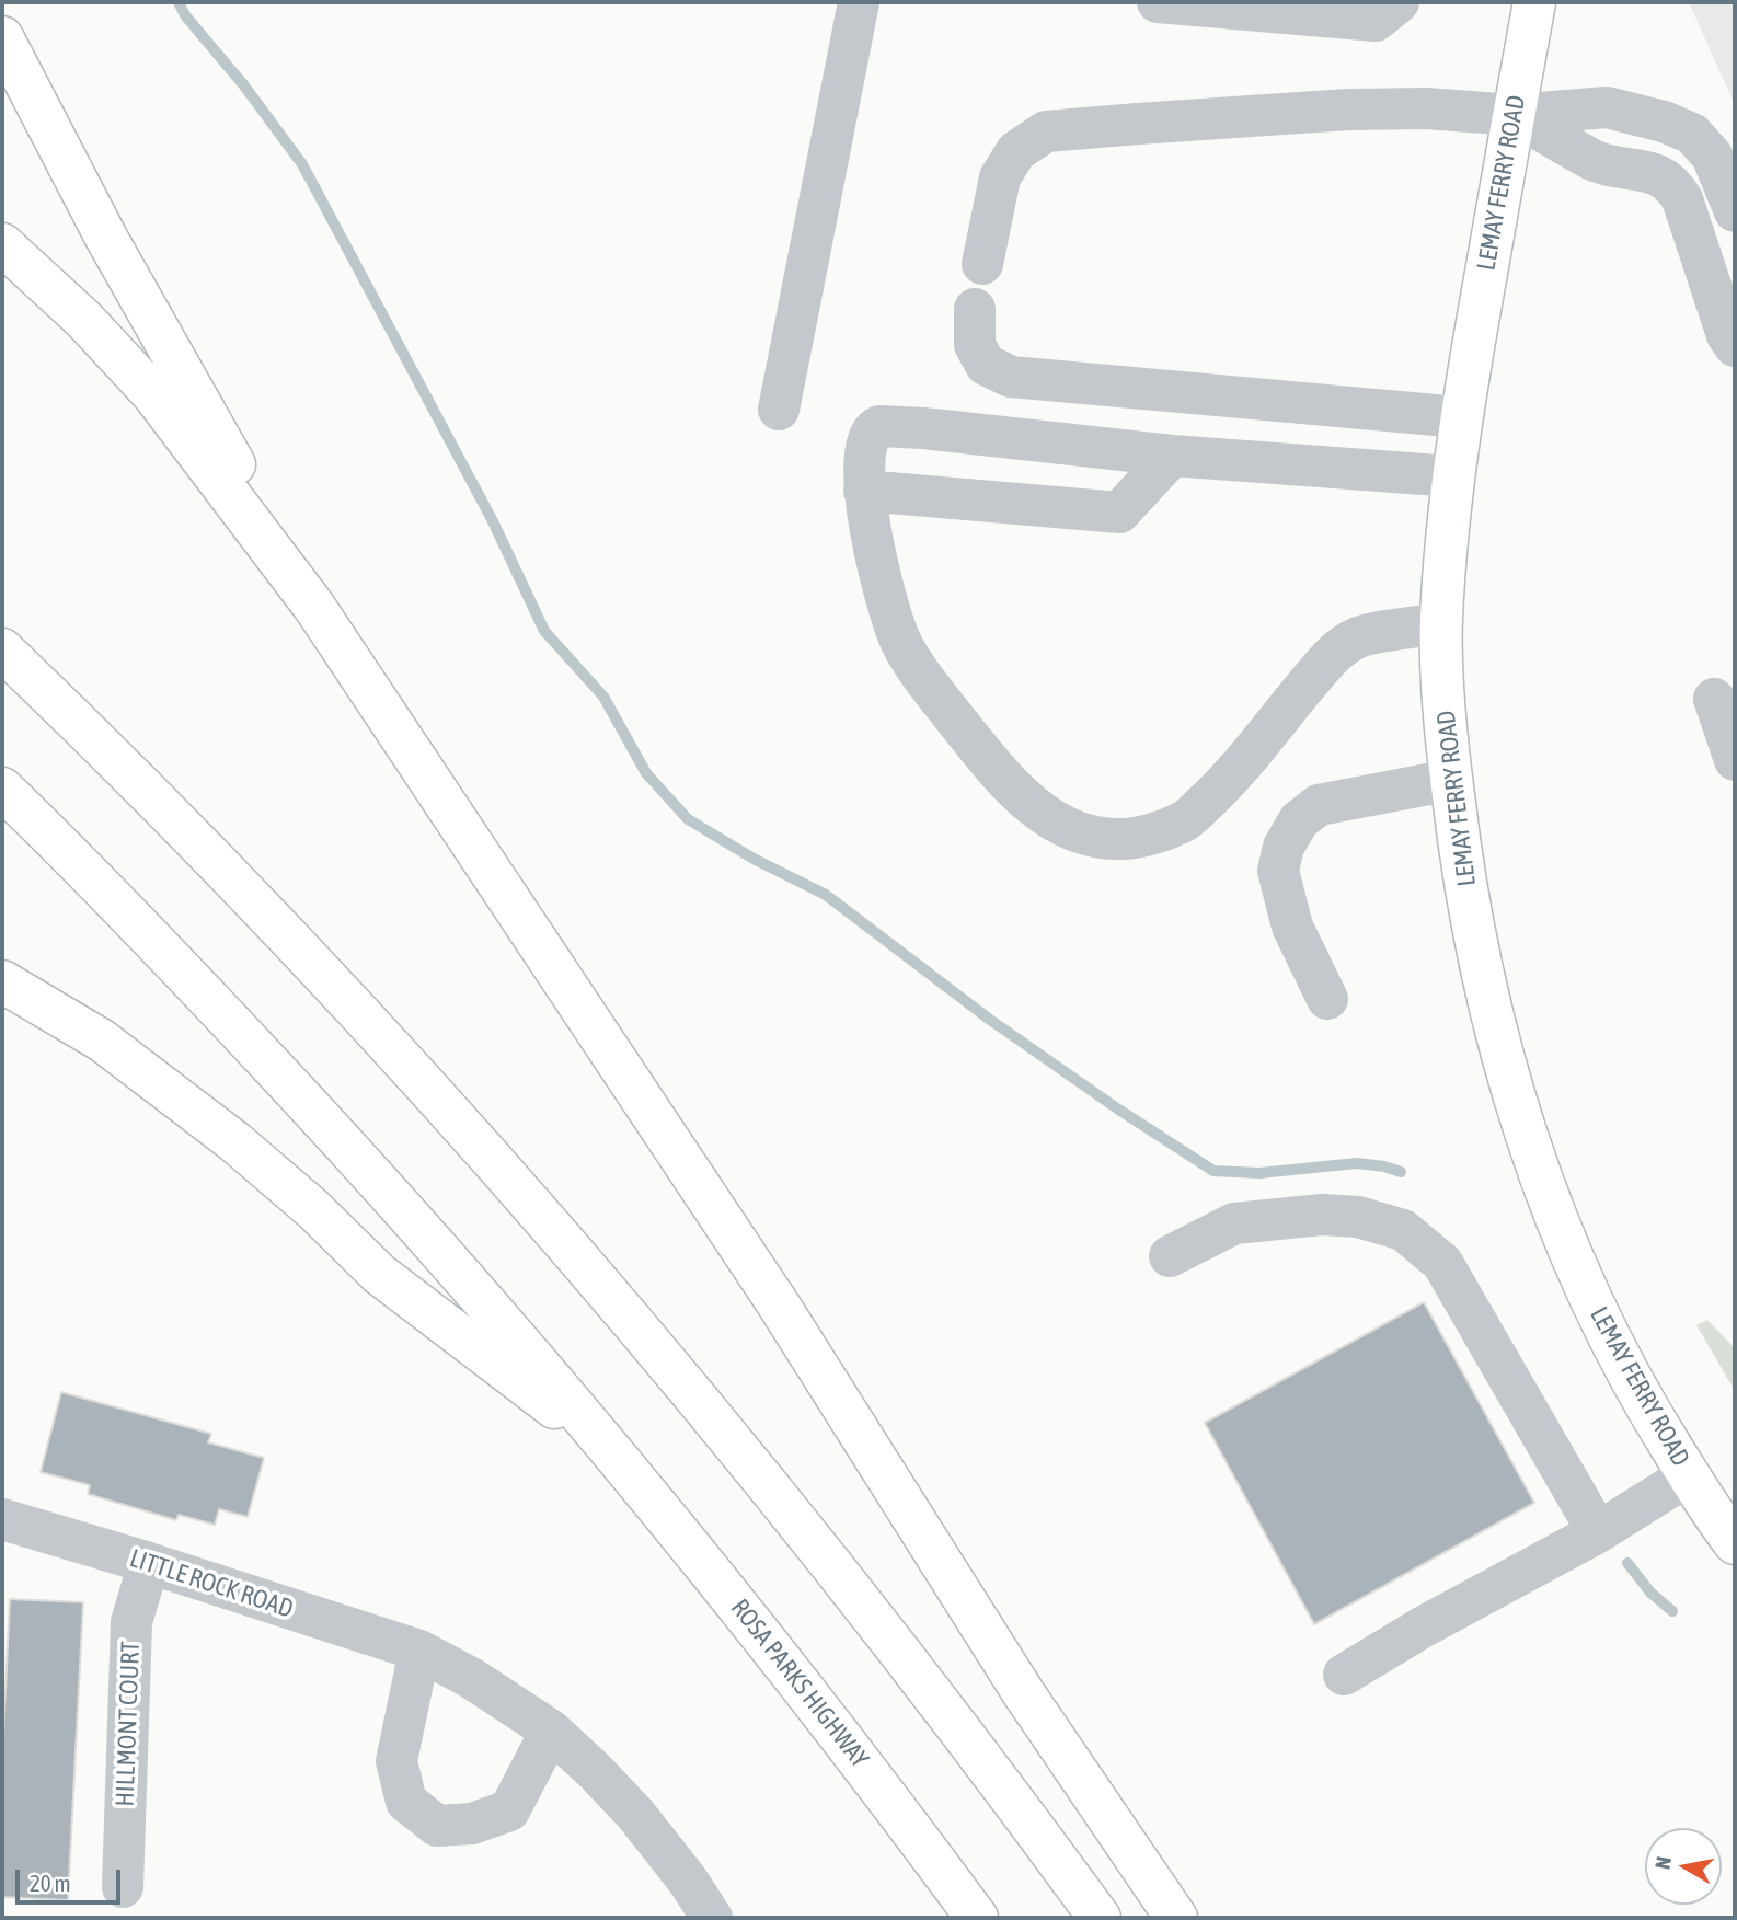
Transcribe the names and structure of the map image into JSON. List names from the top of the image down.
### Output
{
  "streets": {
    "main road": ["LEMAY FERRY ROAD", "ROSA PARKS HIGHWAY"],
    "street": ["LITTLE ROCK ROAD", "HILLMONT COURT"]
  },
  "crossings": [
    ["LITTLE ROCK ROAD", "HILLMONT COURT"]
  ],
  "scale_bar": "20 m",
  "north": "left"
}
